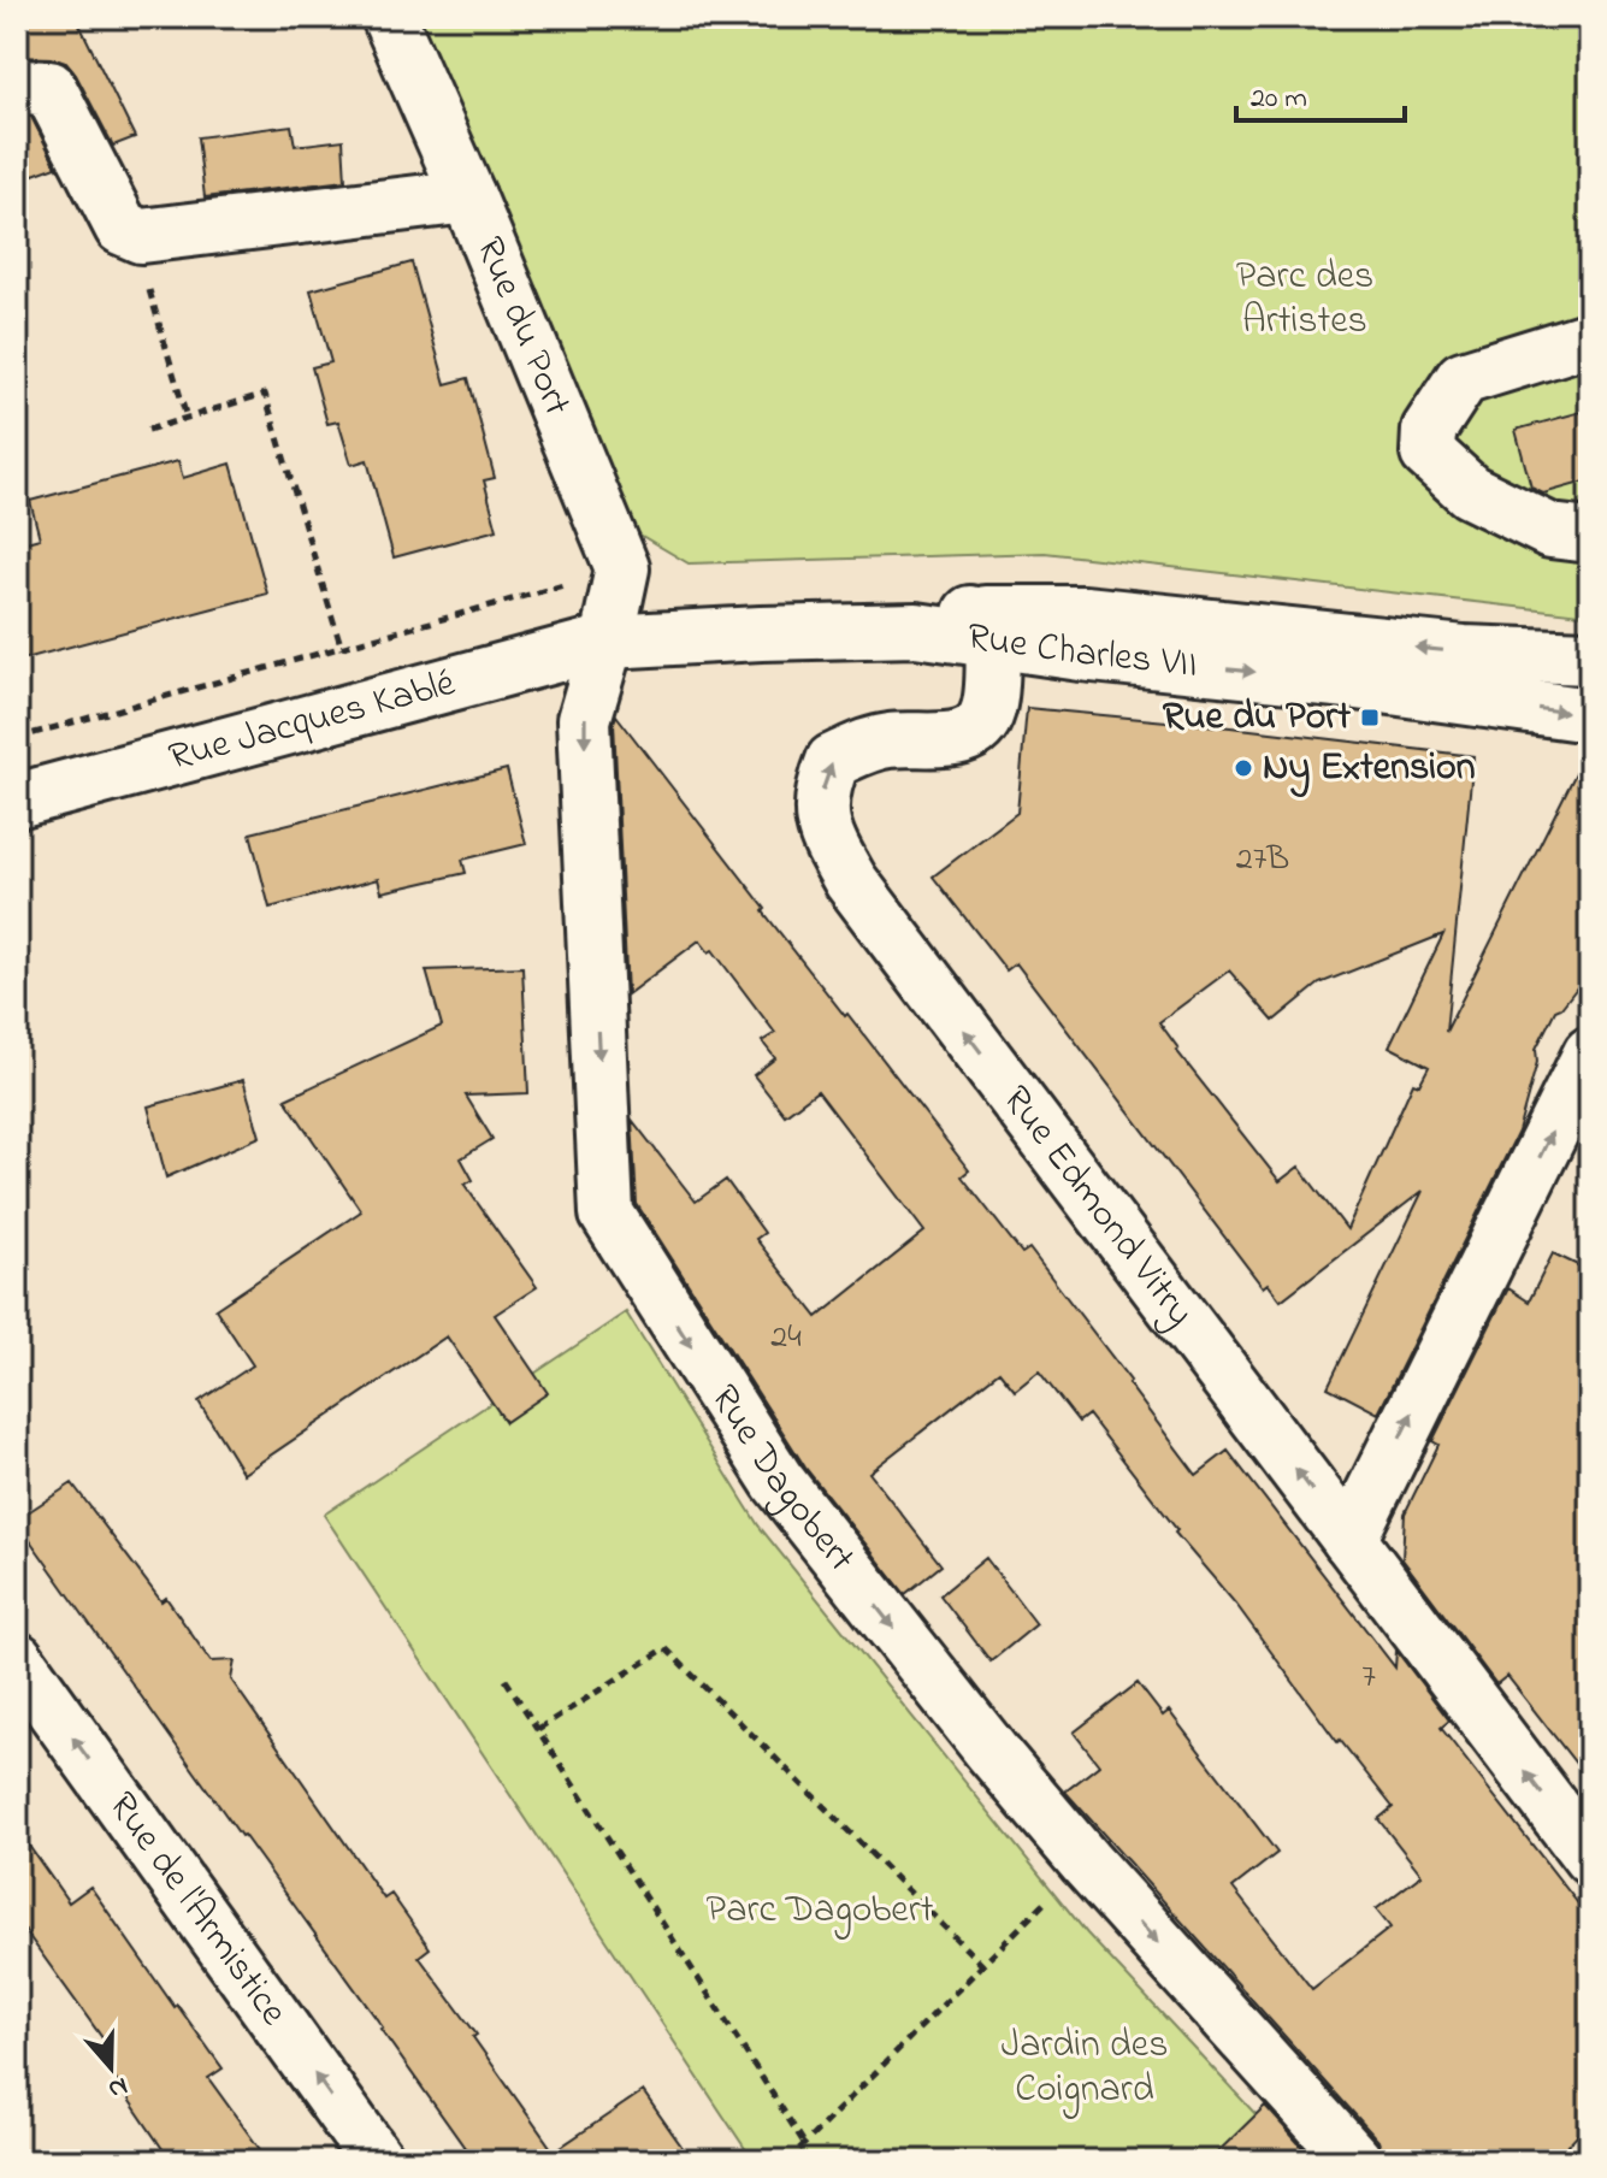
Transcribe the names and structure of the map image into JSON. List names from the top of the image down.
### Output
{
  "streets": {
    "street": [
      "Rue du Port",
      "Rue Charles VII",
      "Rue Jacques Kablé",
      "Rue Edmond Vitry",
      "Rue Dagobert",
      "Rue de l'Armistice"
    ]
  },
  "crossings": [
    ["Rue du Port", "Rue Charles VII"],
    ["Rue du Port", "Rue Jacques Kablé"],
    ["Rue du Port", "Rue Dagobert"],
    ["Rue Charles VII", "Rue Jacques Kablé"],
    ["Rue Charles VII", "Rue Edmond Vitry"],
    ["Rue Charles VII", "Rue Dagobert"],
    ["Rue Jacques Kablé", "Rue Dagobert"]
  ],
  "one_way": ["Rue Edmond Vitry", "Rue Dagobert", "Rue de l'Armistice"],
  "parks": ["Parc des Artistes", "Parc Dagobert", "Jardin des Coignard"],
  "places": {
    "transit": ["Rue du Port"],
    "other": ["Ny Extension"]
  },
  "house_numbers": ["27B", "24", "7"],
  "scale_bar": "20 m",
  "north": "bottom"
}
